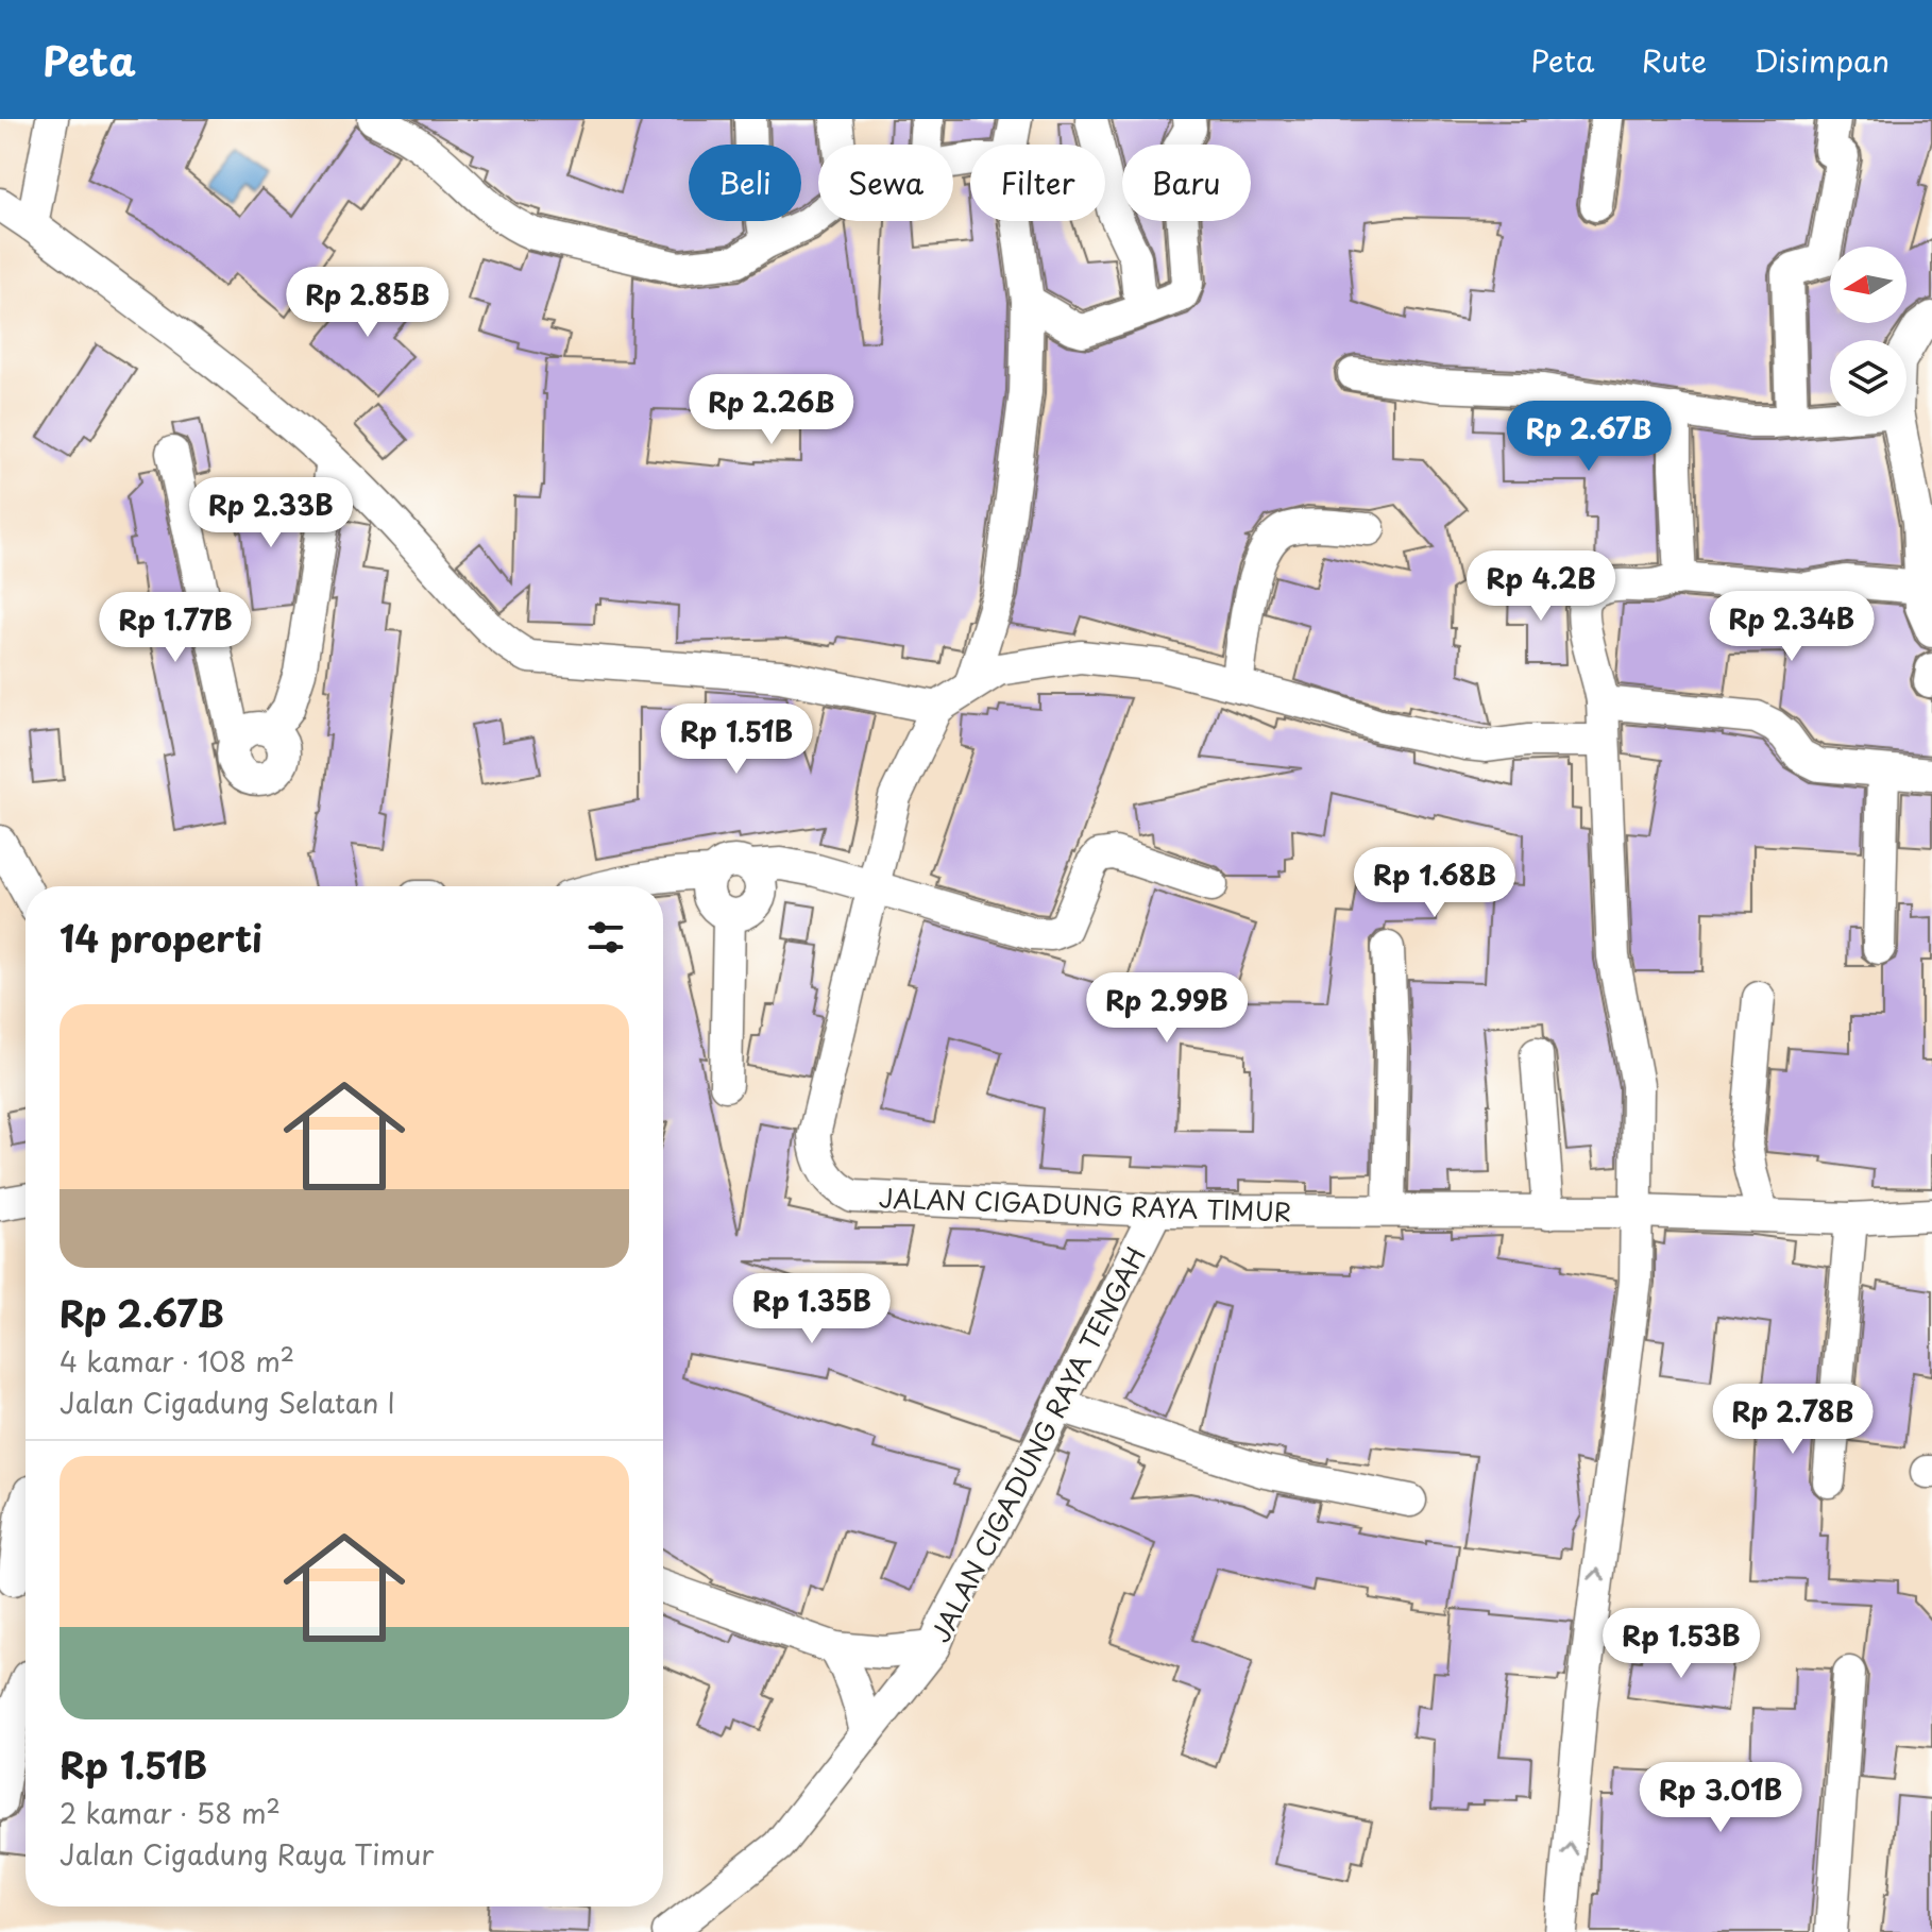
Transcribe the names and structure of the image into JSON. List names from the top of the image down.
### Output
{
  "streets": {
    "street": ["JALAN CIGADUNG RAYA TIMUR", "JALAN CIGADUNG RAYA TENGAH"]
  },
  "crossings": [
    ["JALAN CIGADUNG RAYA TIMUR", "JALAN CIGADUNG RAYA TENGAH"]
  ],
  "north": "left",
  "page": {
    "header": "Peta",
    "nav": ["Peta", "Rute", "Disimpan"],
    "chip": [
      "Beli",
      "Sewa",
      "Filter",
      "Baru"
    ],
    "price": [
      "Rp 2.85B",
      "Rp 2.26B",
      "Rp 2.67B",
      "Rp 2.33B",
      "Rp 4.2B",
      "Rp 2.34B",
      "Rp 1.77B",
      "Rp 1.51B",
      "Rp 1.68B",
      "Rp 2.99B",
      "Rp 1.35B",
      "Rp 2.78B",
      "Rp 1.53B",
      "Rp 3.01B"
    ],
    "heading": "14 properti",
    "list": [
      {
        "name": "Rp 2.67B",
        "note": "4 kamar · 108 m² · Jalan Cigadung Selatan I"
      },
      {
        "name": "Rp 1.51B",
        "note": "2 kamar · 58 m² · Jalan Cigadung Raya Timur"
      }
    ]
  }
}
